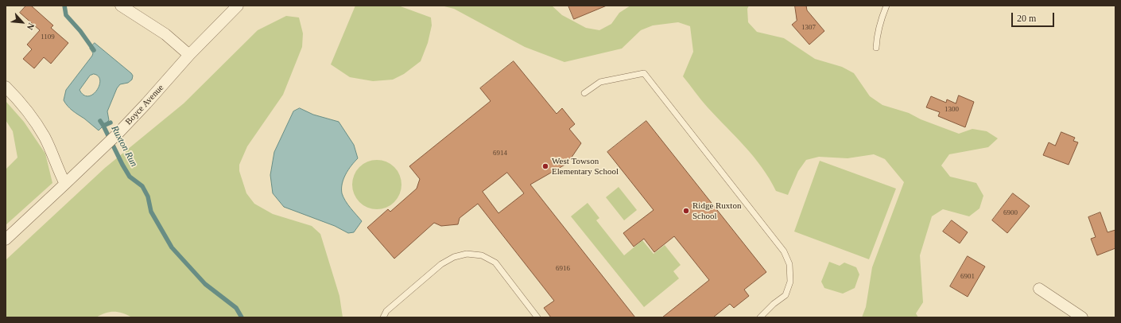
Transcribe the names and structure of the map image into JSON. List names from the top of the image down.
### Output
{
  "streets": {
    "street": ["Boyce Avenue"]
  },
  "water": ["Ruxton Run"],
  "places": ["West Towson Elementary School", "Ridge Ruxton School"],
  "house_numbers": [
    "1307",
    "1109",
    "1300",
    "6914",
    "6900",
    "6916",
    "6901"
  ],
  "scale_bar": "20 m",
  "north": "bottom right"
}
